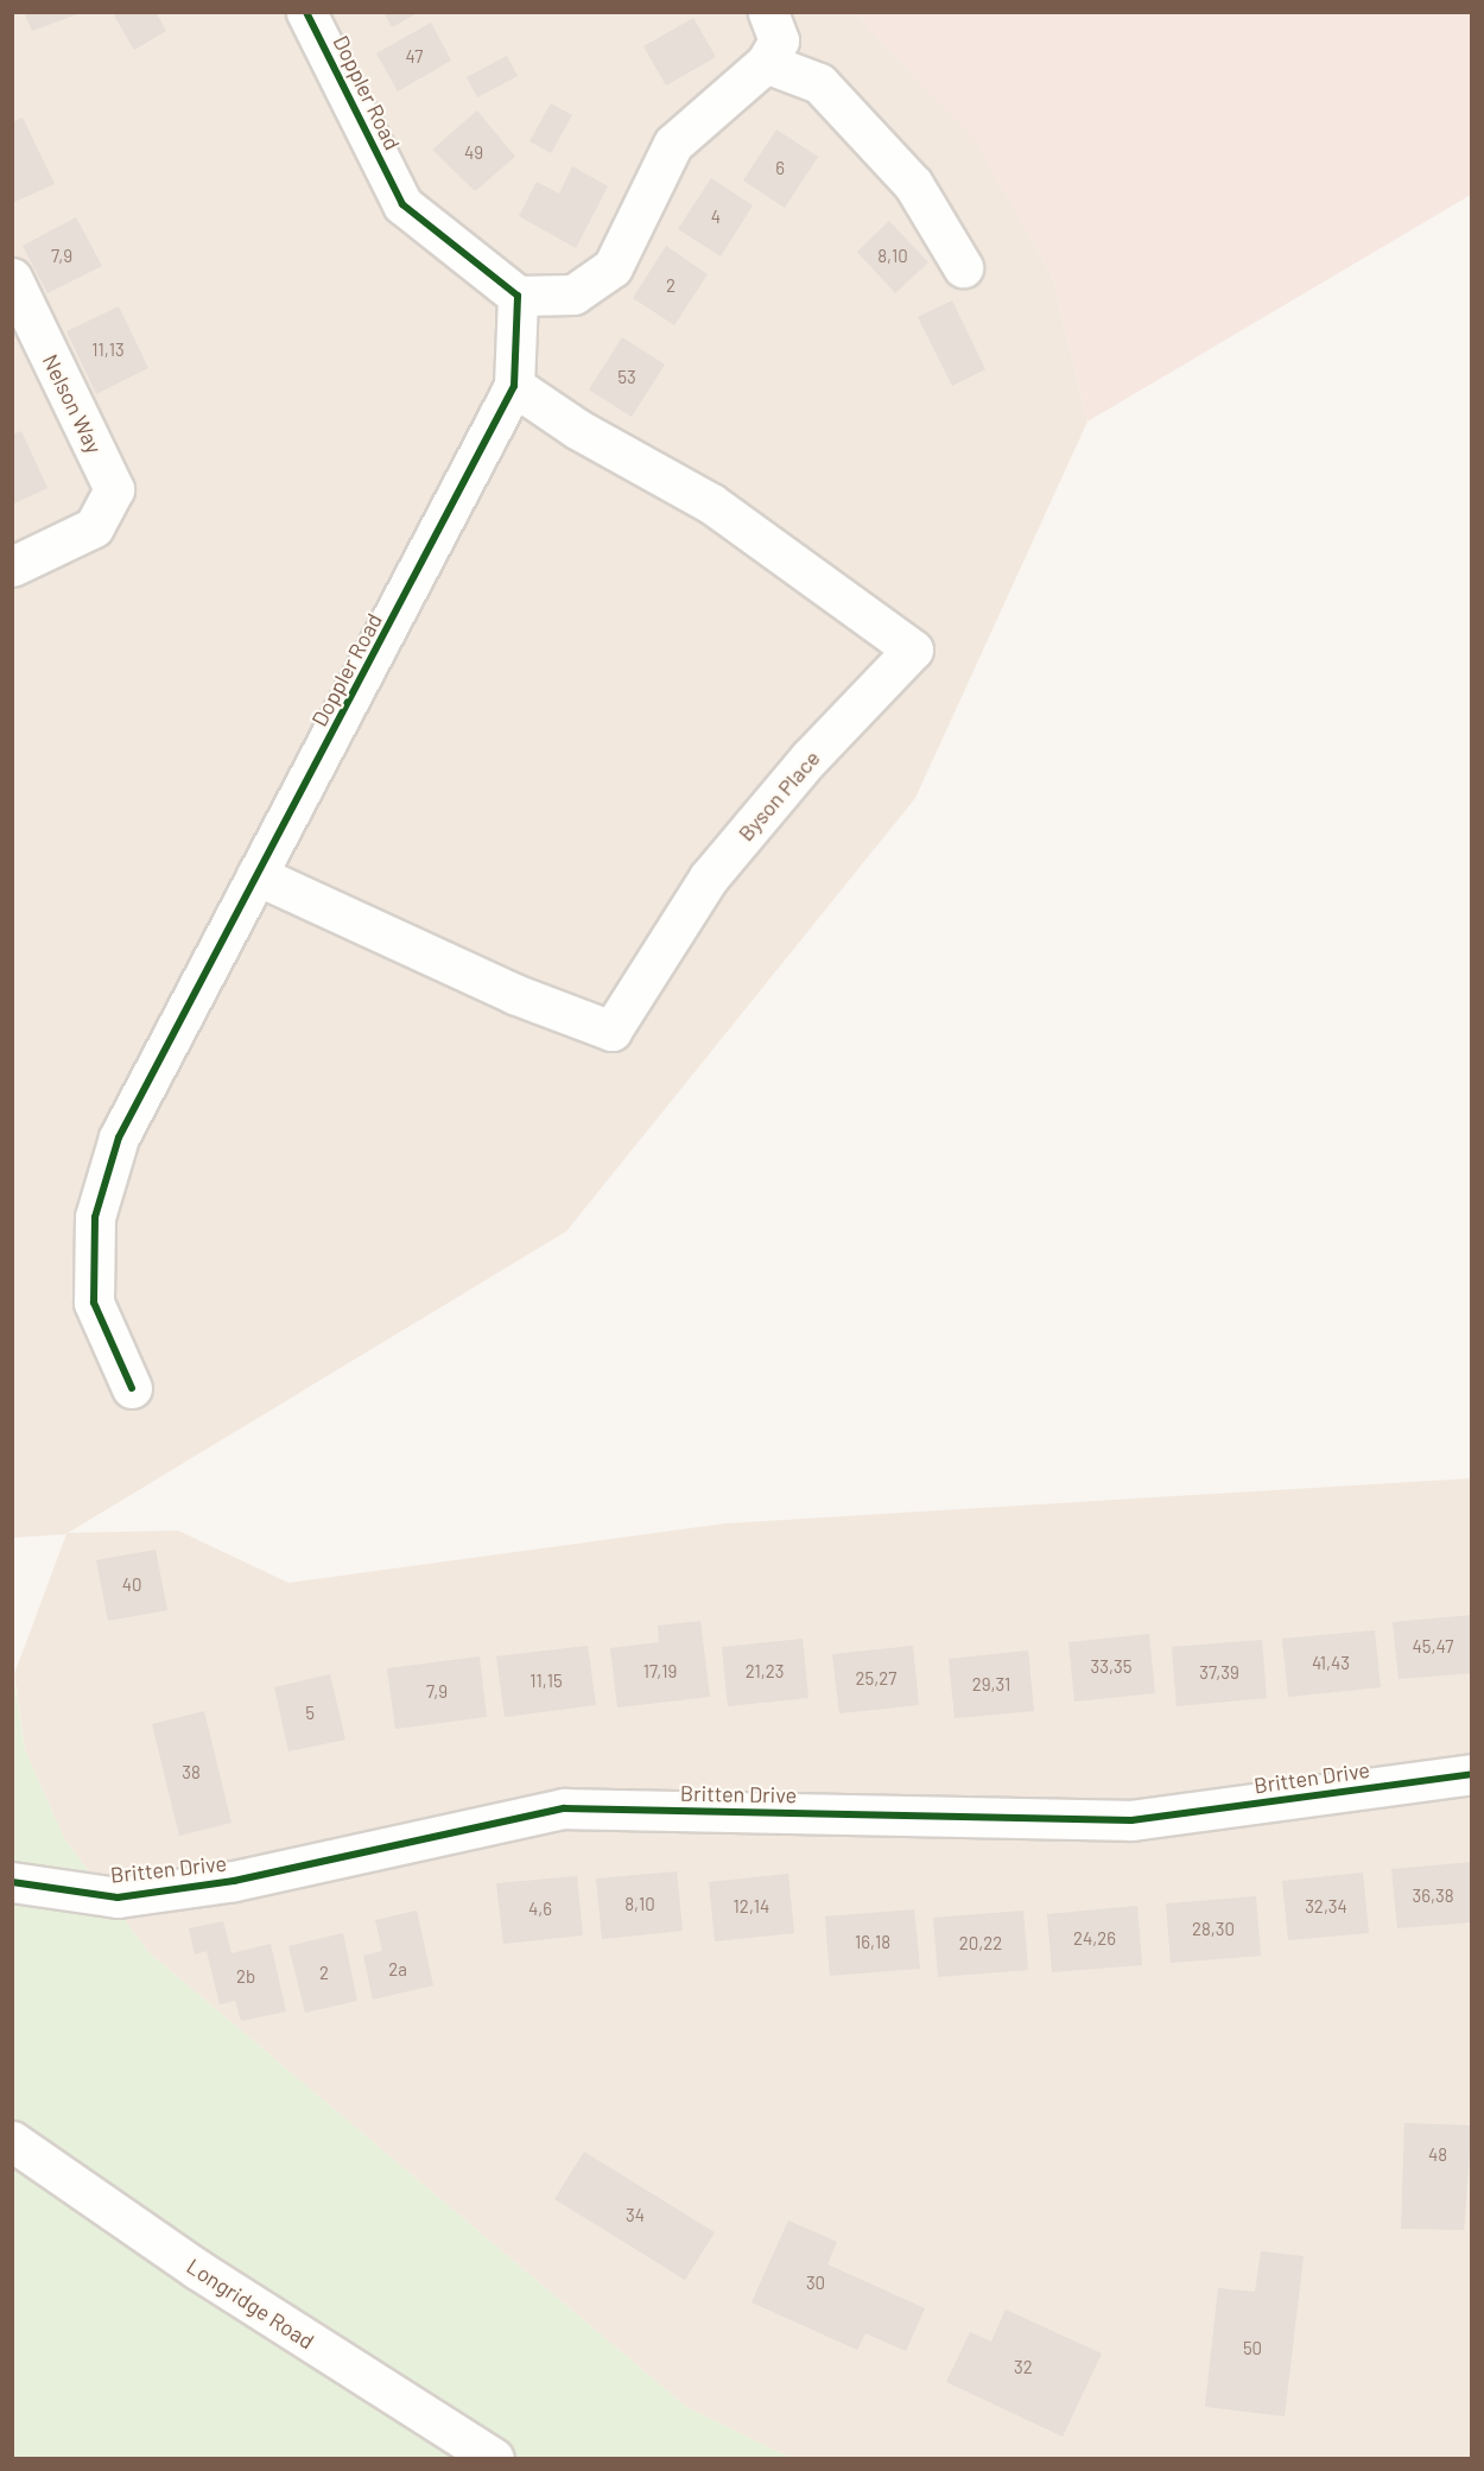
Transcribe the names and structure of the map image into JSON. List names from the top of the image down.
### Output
{
  "streets": {
    "street": [
      "Doppler Road",
      "Nelson Way",
      "Byson Place",
      "Britten Drive",
      "Longridge Road"
    ]
  },
  "crossings": [
    ["Doppler Road", "Byson Place"]
  ],
  "house_numbers": [
    "47",
    "49",
    "6",
    "4",
    "7,9",
    "8,10",
    "2",
    "11,13",
    "53",
    "40",
    "45,47",
    "41,43",
    "33,35",
    "17,19",
    "21,23",
    "37,39",
    "25,27",
    "11,15",
    "29,31",
    "7,9",
    "5",
    "38",
    "36,38",
    "8,10",
    "12,14",
    "32,34",
    "4,6",
    "28,30",
    "24,26",
    "16,18",
    "20,22",
    "2a",
    "2",
    "2b",
    "48",
    "34",
    "30",
    "50",
    "32"
  ]
}
